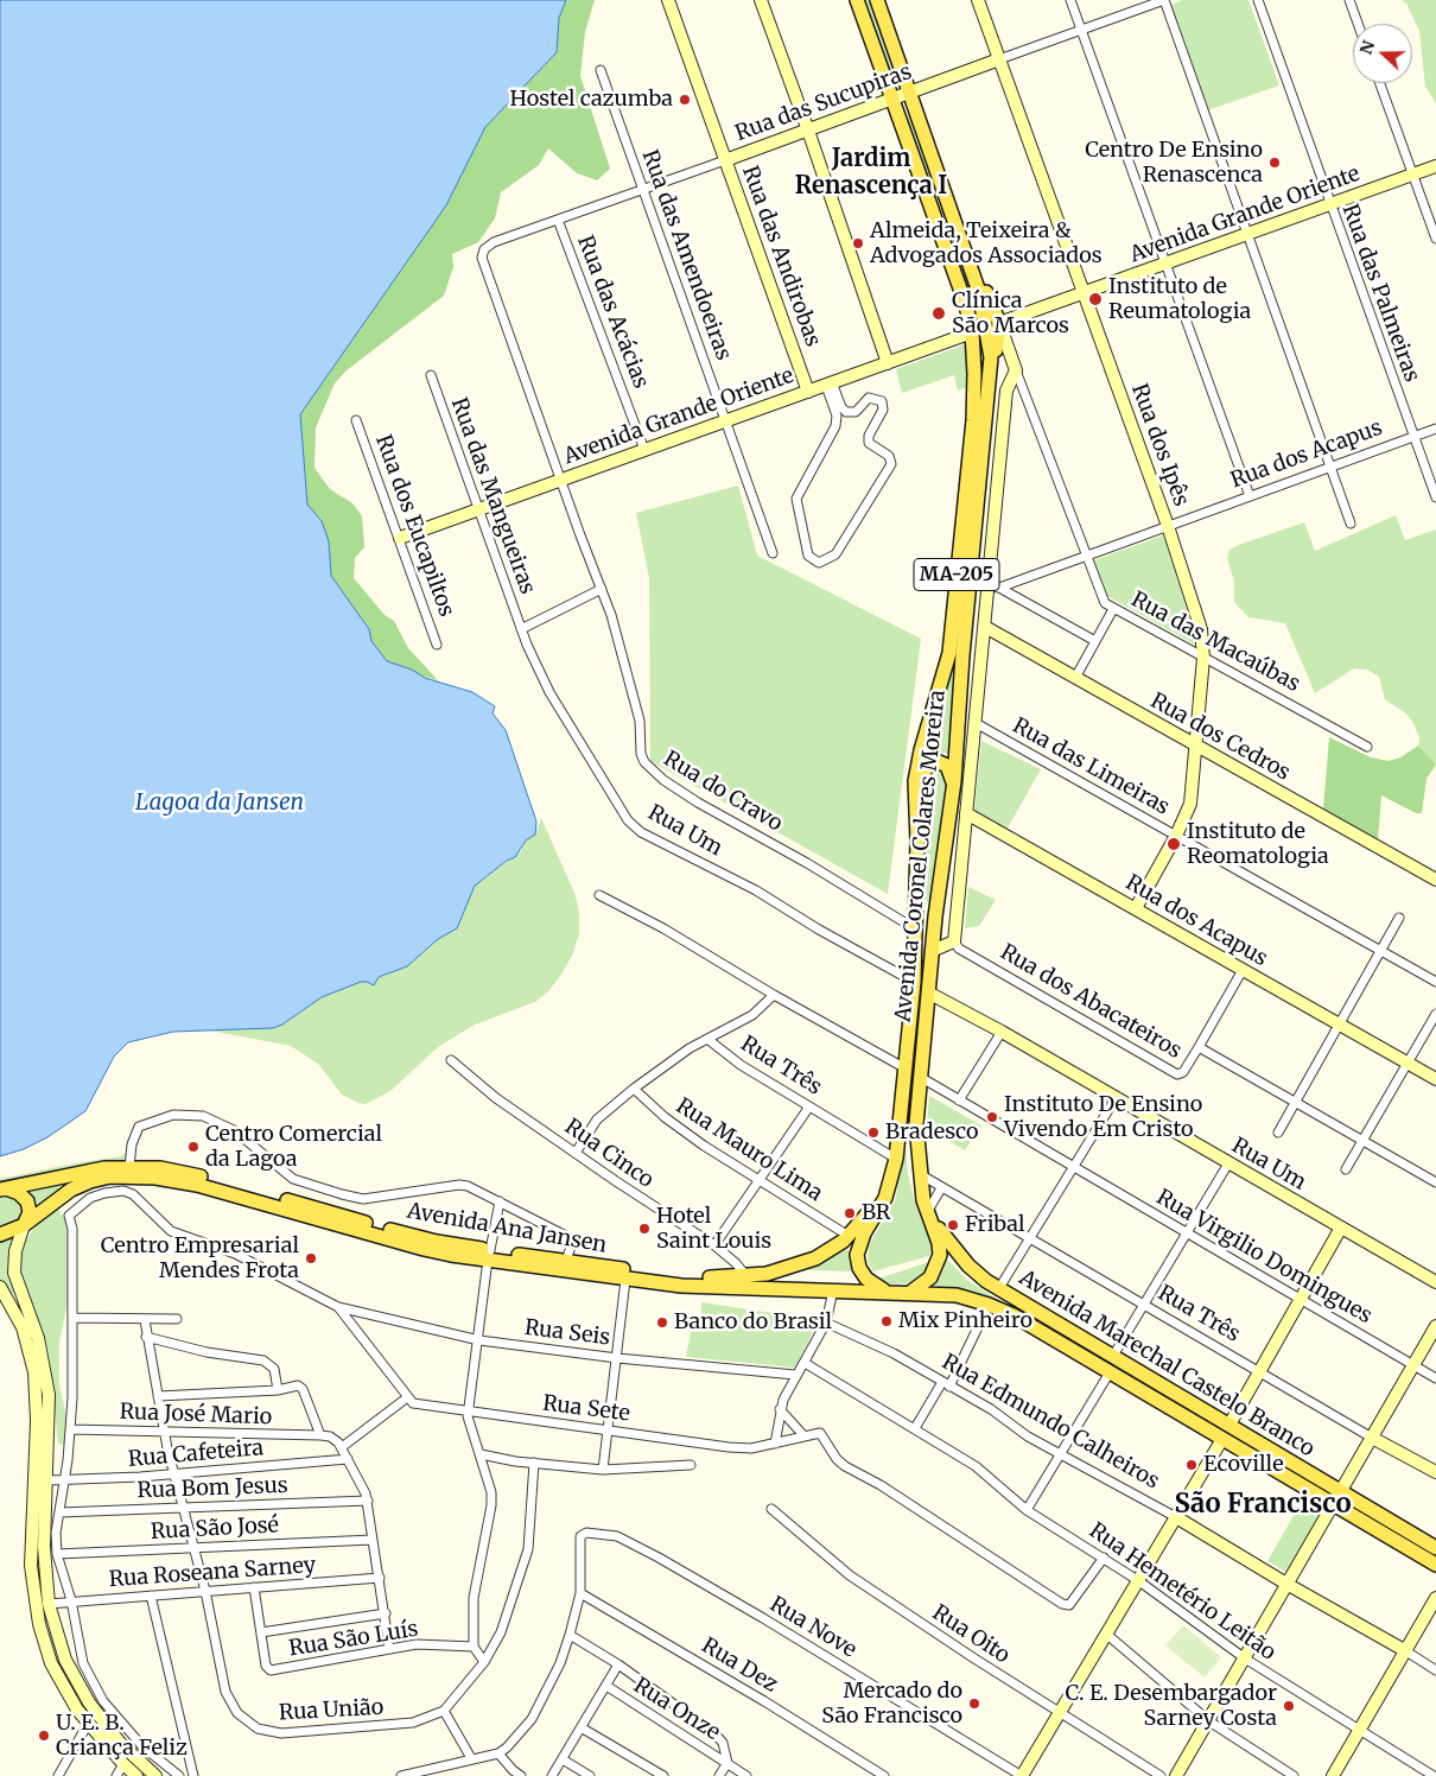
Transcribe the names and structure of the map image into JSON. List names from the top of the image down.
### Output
{
  "streets": {
    "main road": [
      "MA-205",
      "Avenida Coronel Colares Moreira",
      "Avenida Ana Jansen",
      "Avenida Marechal Castelo Branco"
    ],
    "street": [
      "Rua das Sucupiras",
      "Avenida Grande Oriente",
      "Rua das Amendoeiras",
      "Rua das Andirobas",
      "Rua das Palmeiras",
      "Rua das Acácias",
      "Rua dos Ipês",
      "Rua dos Acapus",
      "Rua das Mangueiras",
      "Rua dos Eucapiltos",
      "Rua das Macaúbas",
      "Rua dos Cedros",
      "Rua das Limeiras",
      "Rua do Cravo",
      "Rua Um",
      "Rua dos Abacateiros",
      "Rua Três",
      "Rua Mauro Lima",
      "Rua Cinco",
      "Rua Virgilio Domingues",
      "Rua Seis",
      "Rua Sete",
      "Rua José Mario",
      "Rua Edmundo Calheiros",
      "Rua Cafeteira",
      "Rua Bom Jesus",
      "Rua São José",
      "Rua Roseana Sarney",
      "Rua Hemetério Leitão",
      "Rua Nove",
      "Rua Oito",
      "Rua São Luís",
      "Rua Dez",
      "Rua Onze",
      "Rua União"
    ]
  },
  "crossings": [
    ["Rua das Sucupiras", "Rua das Amendoeiras"],
    ["Rua das Sucupiras", "Rua das Andirobas"],
    ["Rua das Sucupiras", "Rua das Acácias"],
    ["Rua das Sucupiras", "Rua dos Ipês"],
    ["Rua das Sucupiras", "Rua do Cravo"],
    ["Rua das Sucupiras", "Avenida Coronel Colares Moreira"],
    ["Avenida Grande Oriente", "Rua das Amendoeiras"],
    ["Avenida Grande Oriente", "Rua das Andirobas"],
    ["Avenida Grande Oriente", "Rua das Palmeiras"],
    ["Avenida Grande Oriente", "Rua das Acácias"],
    ["Avenida Grande Oriente", "Rua dos Ipês"],
    ["Avenida Grande Oriente", "Rua das Mangueiras"],
    ["Avenida Grande Oriente", "Rua dos Eucapiltos"],
    ["Avenida Grande Oriente", "Rua do Cravo"],
    ["Avenida Grande Oriente", "Avenida Coronel Colares Moreira"],
    ["Rua das Palmeiras", "Rua dos Acapus"],
    ["Rua dos Ipês", "Rua dos Acapus"],
    ["Rua dos Ipês", "Rua das Macaúbas"],
    ["Rua dos Ipês", "Rua dos Cedros"],
    ["Rua dos Ipês", "Rua das Limeiras"],
    ["Rua das Mangueiras", "Rua Um"],
    ["Rua das Macaúbas", "Rua dos Cedros"],
    ["Rua do Cravo", "Avenida Coronel Colares Moreira"],
    ["Rua Um", "Avenida Coronel Colares Moreira"],
    ["Avenida Coronel Colares Moreira", "Rua dos Abacateiros"],
    ["Avenida Coronel Colares Moreira", "Rua Três"],
    ["Avenida Coronel Colares Moreira", "Avenida Ana Jansen"],
    ["Avenida Coronel Colares Moreira", "Rua Virgilio Domingues"],
    ["Avenida Coronel Colares Moreira", "Avenida Marechal Castelo Branco"],
    ["Rua Três", "Avenida Ana Jansen"],
    ["Rua Três", "Avenida Marechal Castelo Branco"],
    ["Rua Mauro Lima", "Avenida Ana Jansen"],
    ["Rua Cinco", "Avenida Ana Jansen"],
    ["Avenida Ana Jansen", "Avenida Marechal Castelo Branco"],
    ["Rua José Mario", "Rua União"],
    ["Rua Cafeteira", "Rua União"],
    ["Rua Bom Jesus", "Rua União"],
    ["Rua São José", "Rua União"],
    ["Rua Roseana Sarney", "Rua União"],
    ["Rua Nove", "Rua Dez"]
  ],
  "districts": ["Jardim Renascença I", "São Francisco"],
  "water": ["Lagoa da Jansen"],
  "places": [
    "Hostel cazumba",
    "Centro De Ensino Renascenca",
    "Almeida, Teixeira & Advogados Associados",
    "Instituto de Reumatologia",
    "Clínica São Marcos",
    "Instituto de Reomatologia",
    "Instituto De Ensino Vivendo Em Cristo",
    "Bradesco",
    "Centro Comercial da Lagoa",
    "BR",
    "Fribal",
    "Hotel Saint Louis",
    "Centro Empresarial Mendes Frota",
    "Mix Pinheiro",
    "Banco do Brasil",
    "Ecoville",
    "Mercado do São Francisco",
    "C. E. Desembargador Sarney Costa",
    "U. E. B. Criança Feliz"
  ],
  "north": "left"
}
